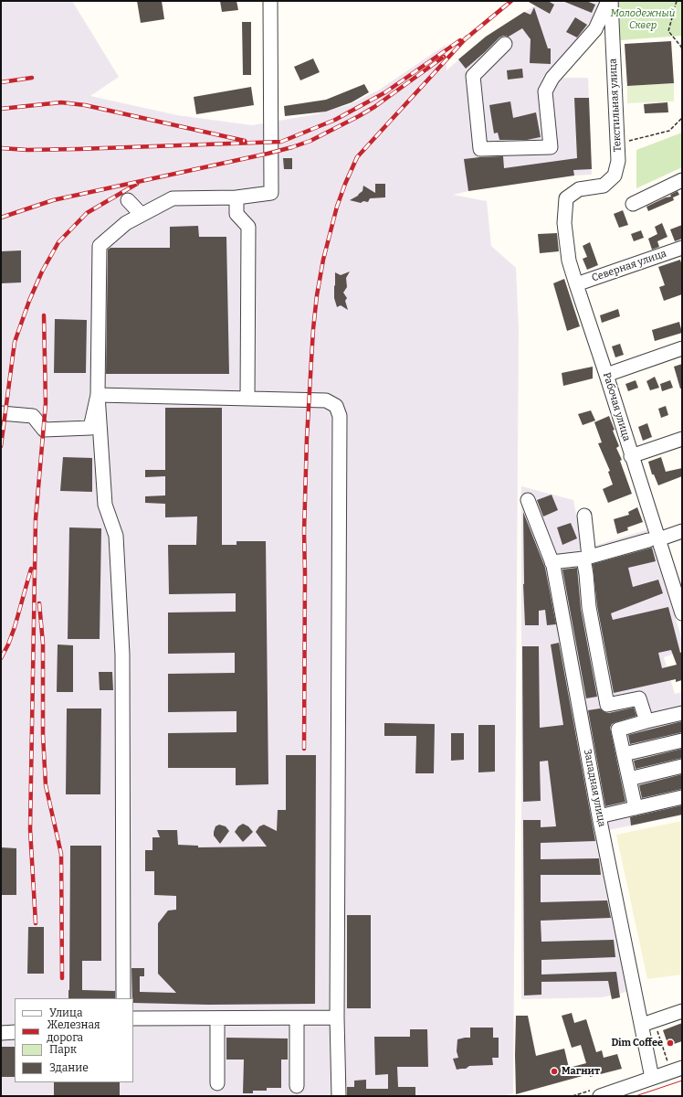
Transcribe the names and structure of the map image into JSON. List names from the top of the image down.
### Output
{
  "streets": {
    "street": [
      "Текстильная улица",
      "Северная улица",
      "Рабочая улица",
      "Западная улица"
    ]
  },
  "crossings": [
    ["Текстильная улица", "Рабочая улица"],
    ["Северная улица", "Рабочая улица"]
  ],
  "parks": ["Молодежный Сквер"],
  "places": ["Dim Coffee", "Магнит"],
  "legend": [
    "Улица",
    "Железная дорога",
    "Парк",
    "Здание"
  ]
}
